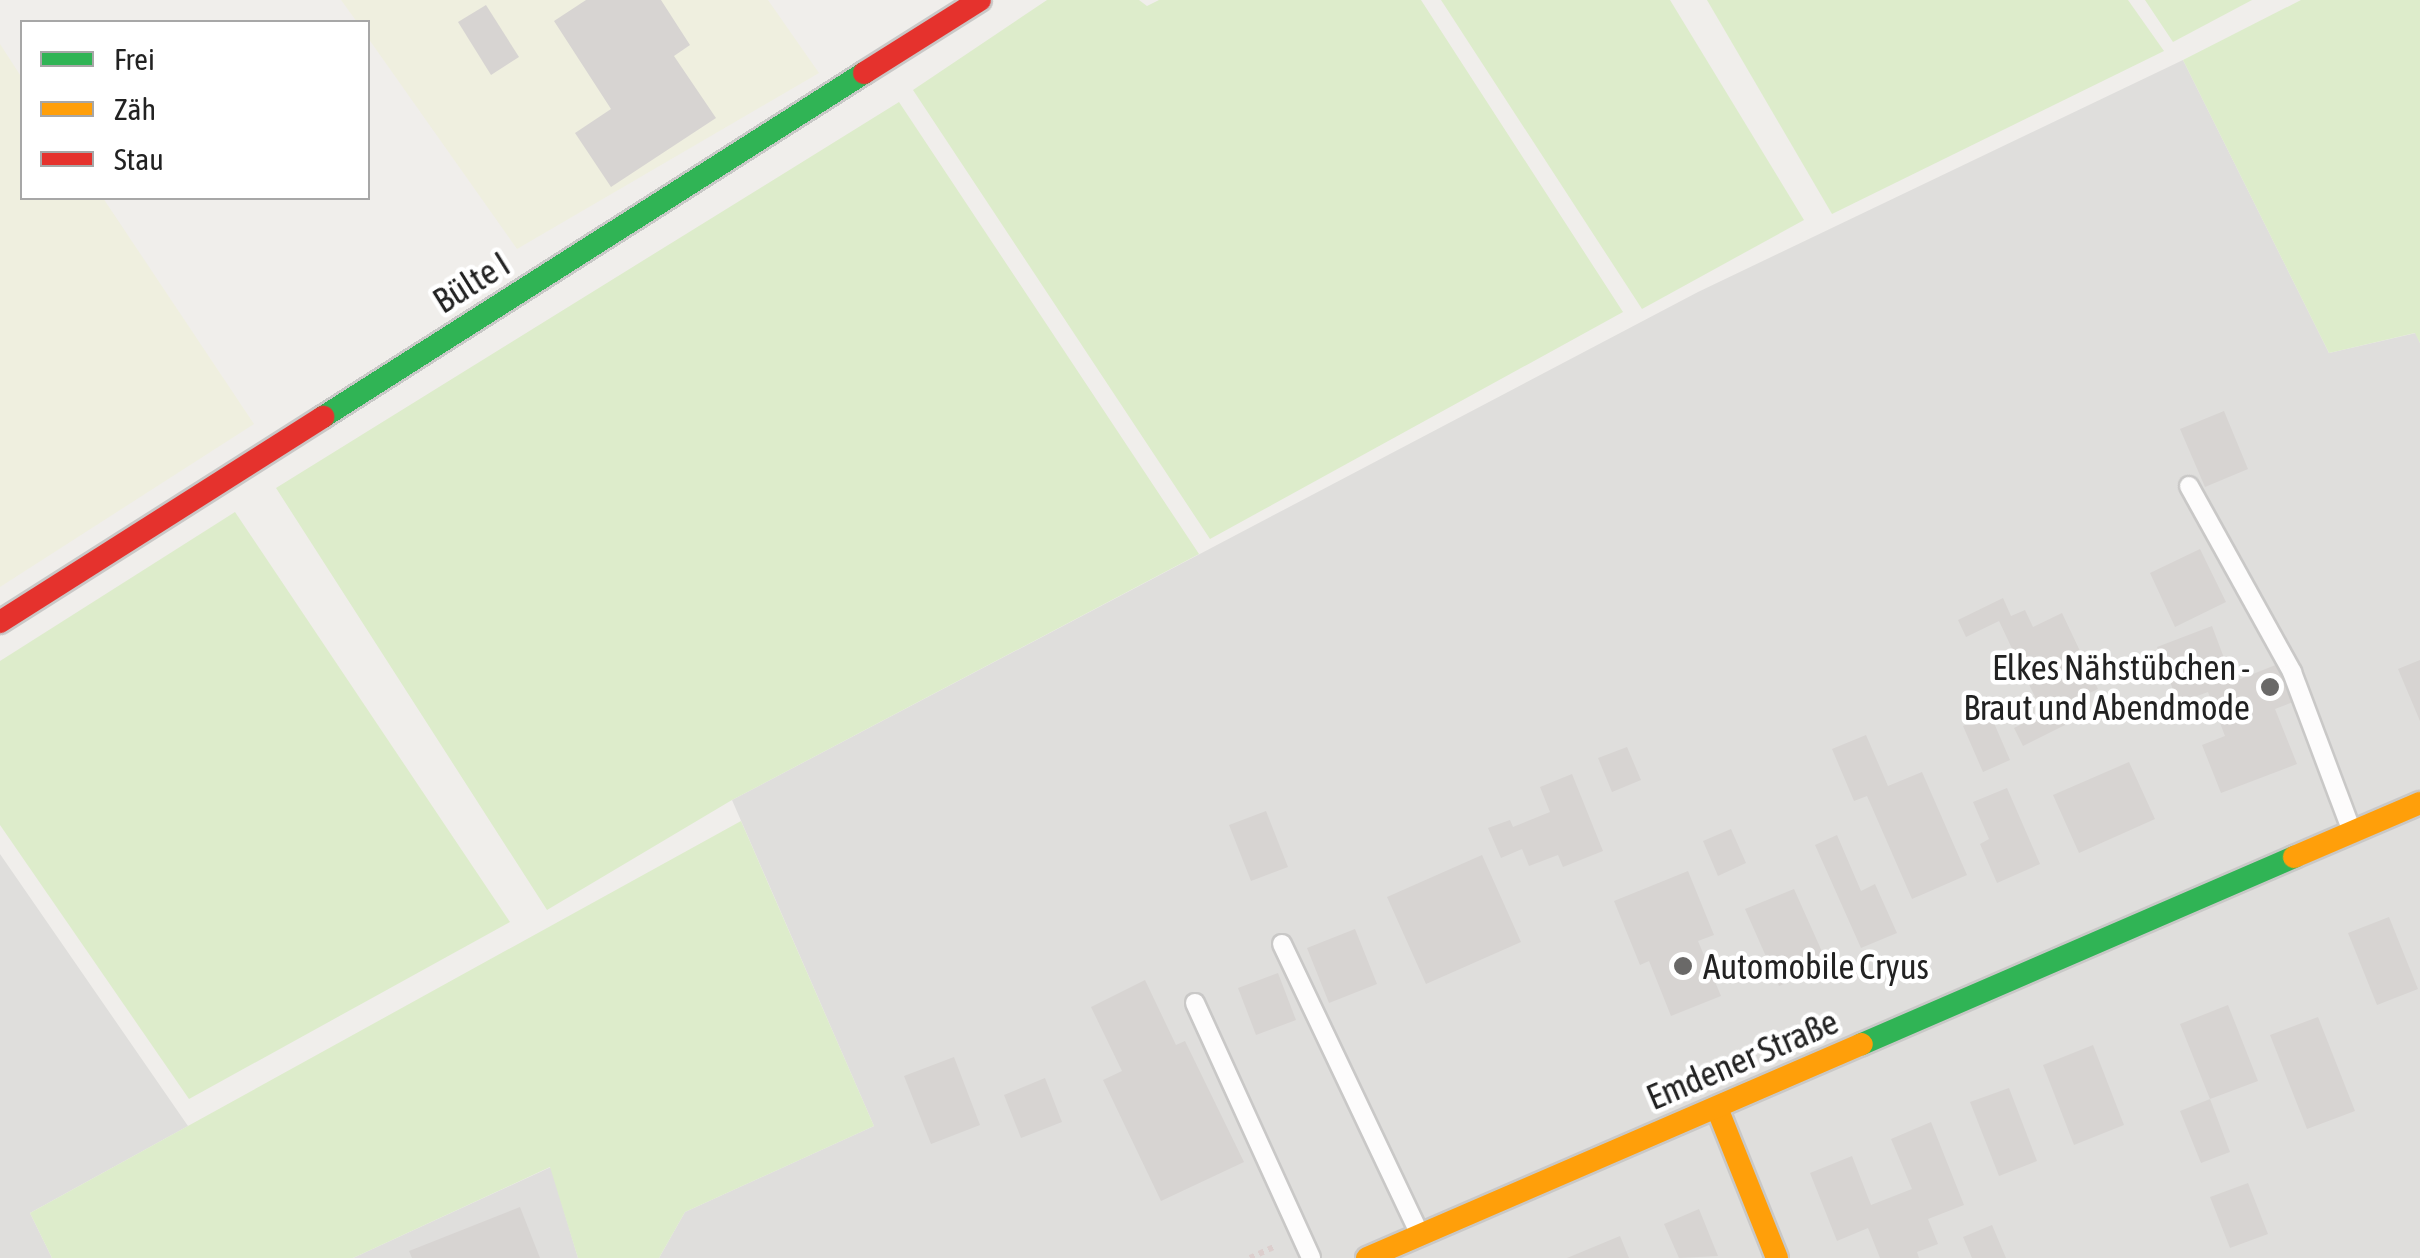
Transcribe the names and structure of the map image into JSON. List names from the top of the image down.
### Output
{
  "streets": {
    "street": ["Bülte I", "Emdener Straße"]
  },
  "places": ["Elkes Nähstübchen - Braut und Abendmode", "Automobile Cryus"],
  "legend": ["Frei", "Zäh", "Stau"]
}
